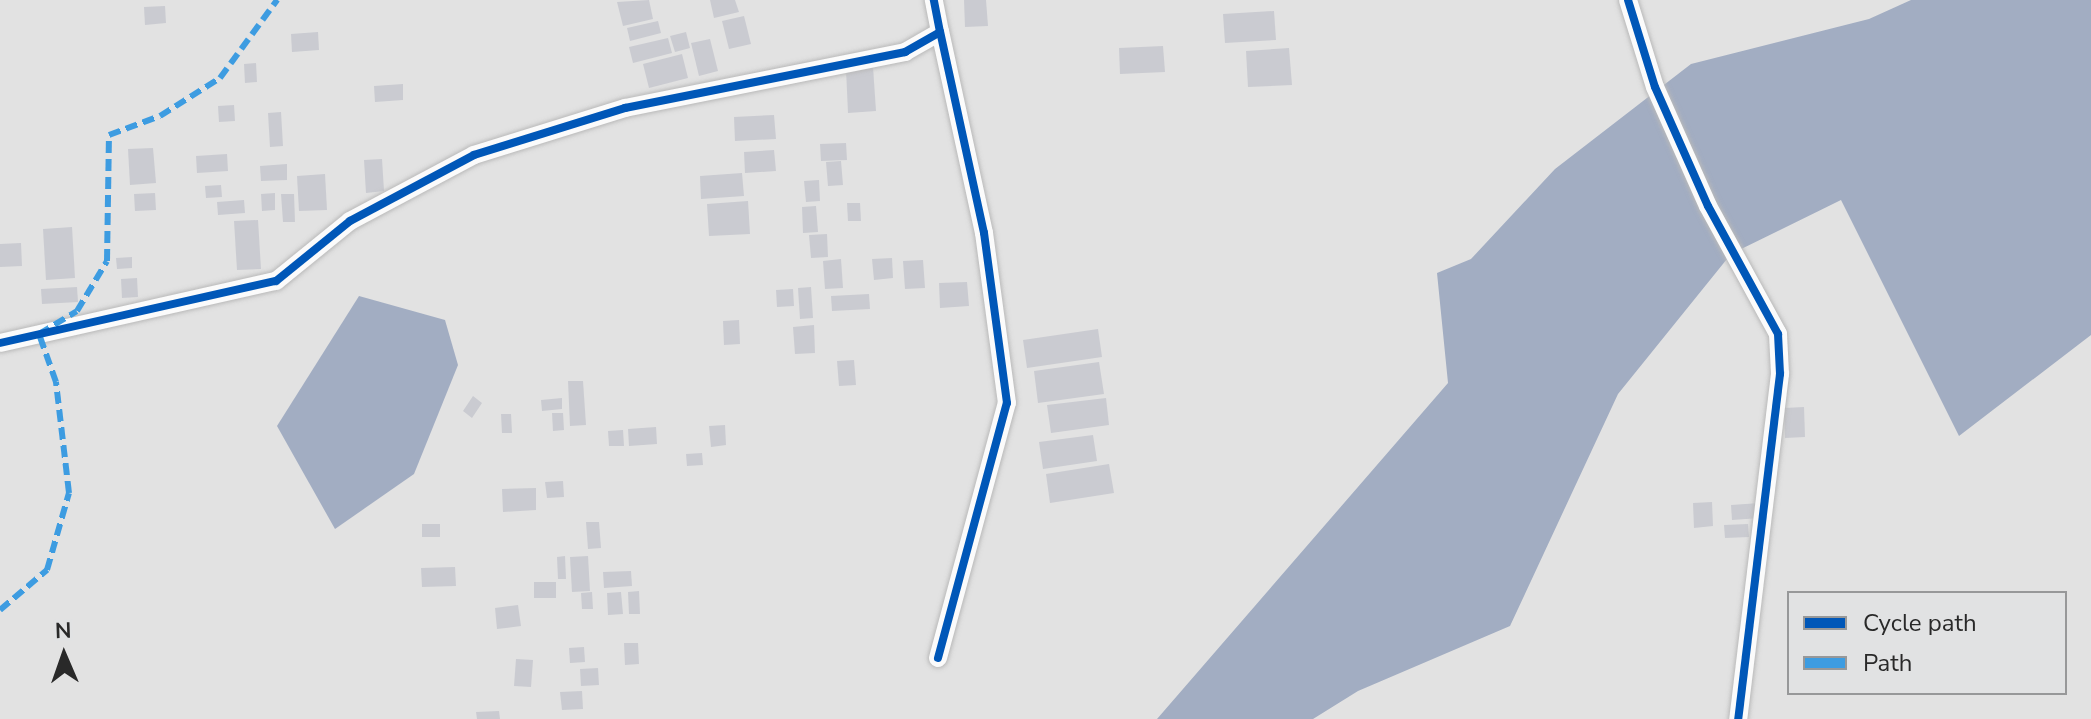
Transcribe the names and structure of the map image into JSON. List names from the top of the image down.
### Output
{
  "legend": ["Cycle path", "Path"],
  "north": "top"
}
